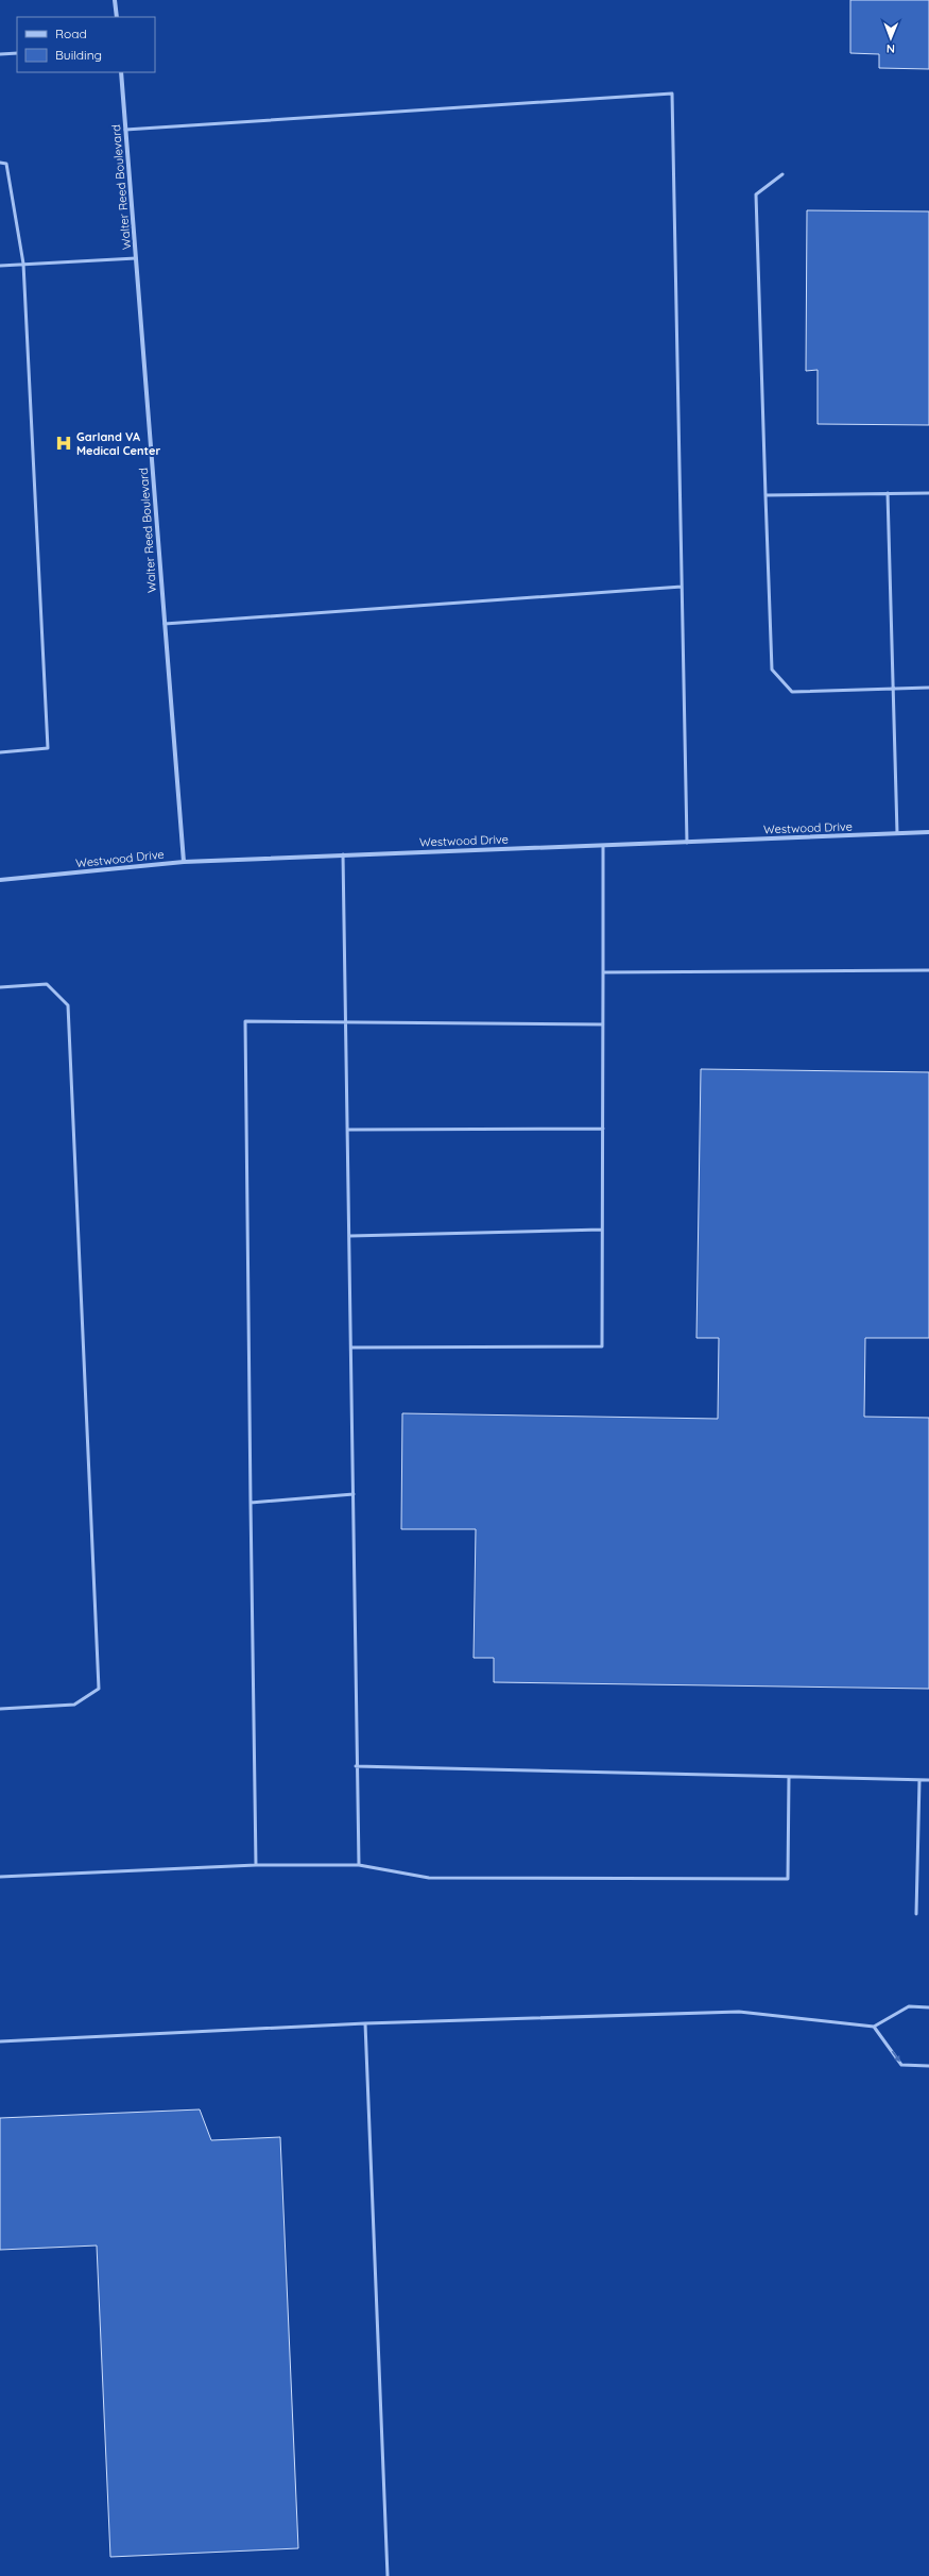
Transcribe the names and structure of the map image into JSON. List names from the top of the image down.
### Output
{
  "streets": {
    "street": ["Walter Reed Boulevard", "Westwood Drive"]
  },
  "crossings": [
    ["Walter Reed Boulevard", "Westwood Drive"]
  ],
  "places": {
    "hospital": ["Garland VA Medical Center"]
  },
  "legend": ["Road", "Building"],
  "north": "bottom"
}
